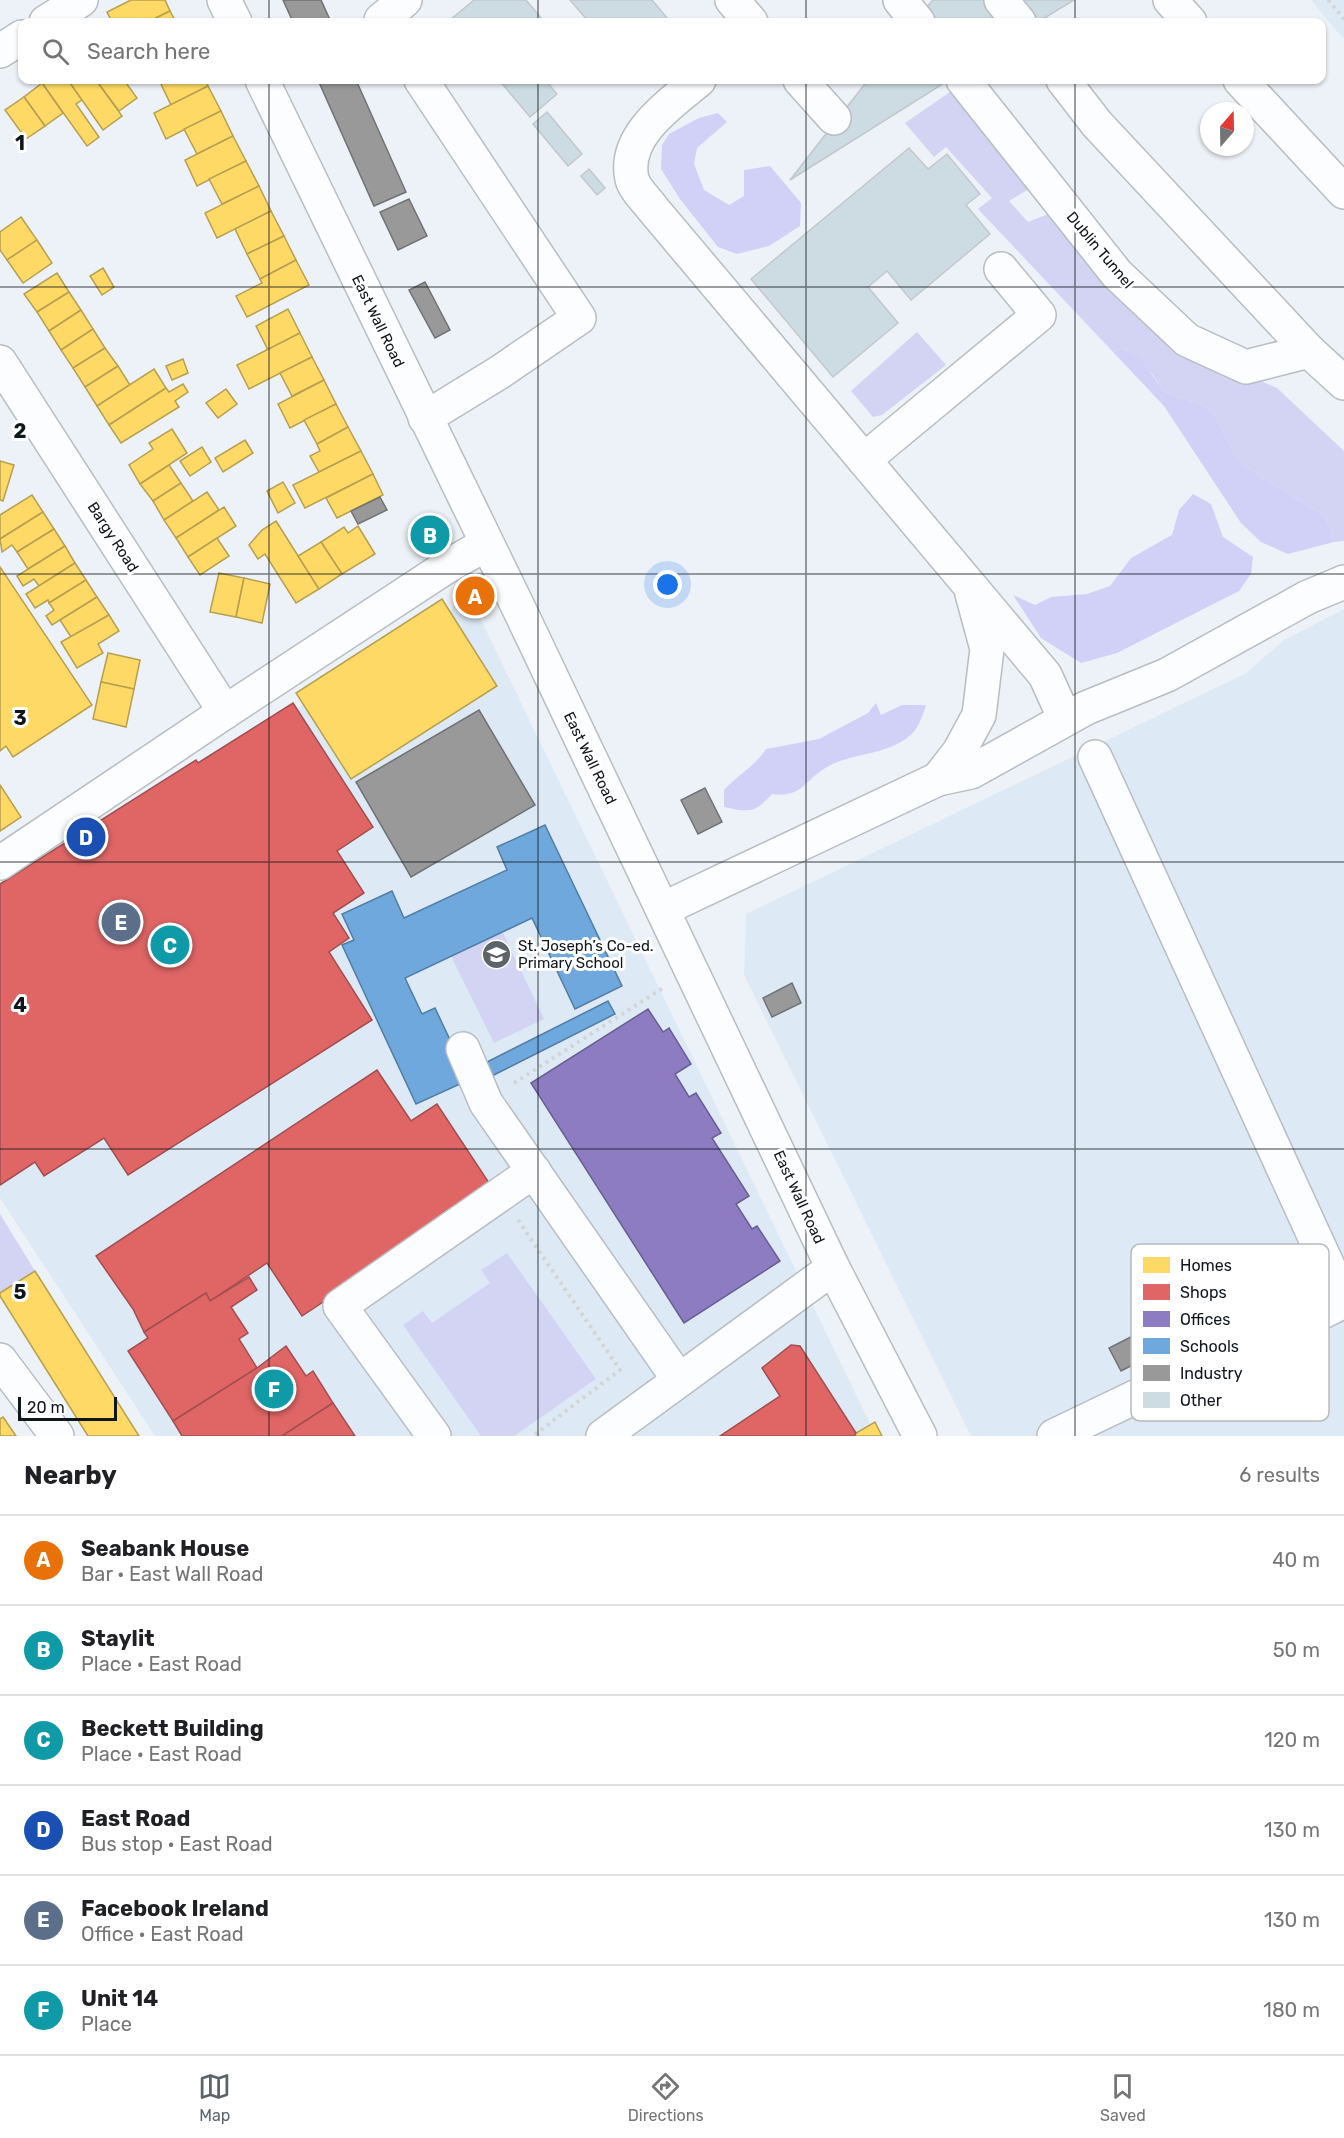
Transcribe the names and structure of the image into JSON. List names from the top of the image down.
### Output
{
  "streets": {
    "main road": ["Dublin Tunnel", "East Wall Road", "Bargy Road"]
  },
  "places": {
    "school or university": ["St. Joseph’s Co-ed. Primary School"]
  },
  "legend": [
    "Homes",
    "Shops",
    "Offices",
    "Schools",
    "Industry",
    "Other"
  ],
  "scale_bar": "20 m",
  "north": "top",
  "page": {
    "search": "Search here",
    "pins": [
      "B",
      "A",
      "D",
      "E",
      "C",
      "F"
    ],
    "scale": "20 m",
    "heading": ["Nearby", "6 results"],
    "list": [
      {
        "mark": "A",
        "name": "Seabank House",
        "note": "Bar · East Wall Road",
        "value": "40 m"
      },
      {
        "mark": "B",
        "name": "Staylit",
        "note": "Place · East Road",
        "value": "50 m"
      },
      {
        "mark": "C",
        "name": "Beckett Building",
        "note": "Place · East Road",
        "value": "120 m"
      },
      {
        "mark": "D",
        "name": "East Road",
        "note": "Bus stop · East Road",
        "value": "130 m"
      },
      {
        "mark": "E",
        "name": "Facebook Ireland",
        "note": "Office · East Road",
        "value": "130 m"
      },
      {
        "mark": "F",
        "name": "Unit 14",
        "note": "Place",
        "value": "180 m"
      }
    ],
    "nav": ["Map", "Directions", "Saved"]
  },
  "grid": {
    "rows": [
      "1",
      "2",
      "3",
      "4",
      "5"
    ]
  }
}
